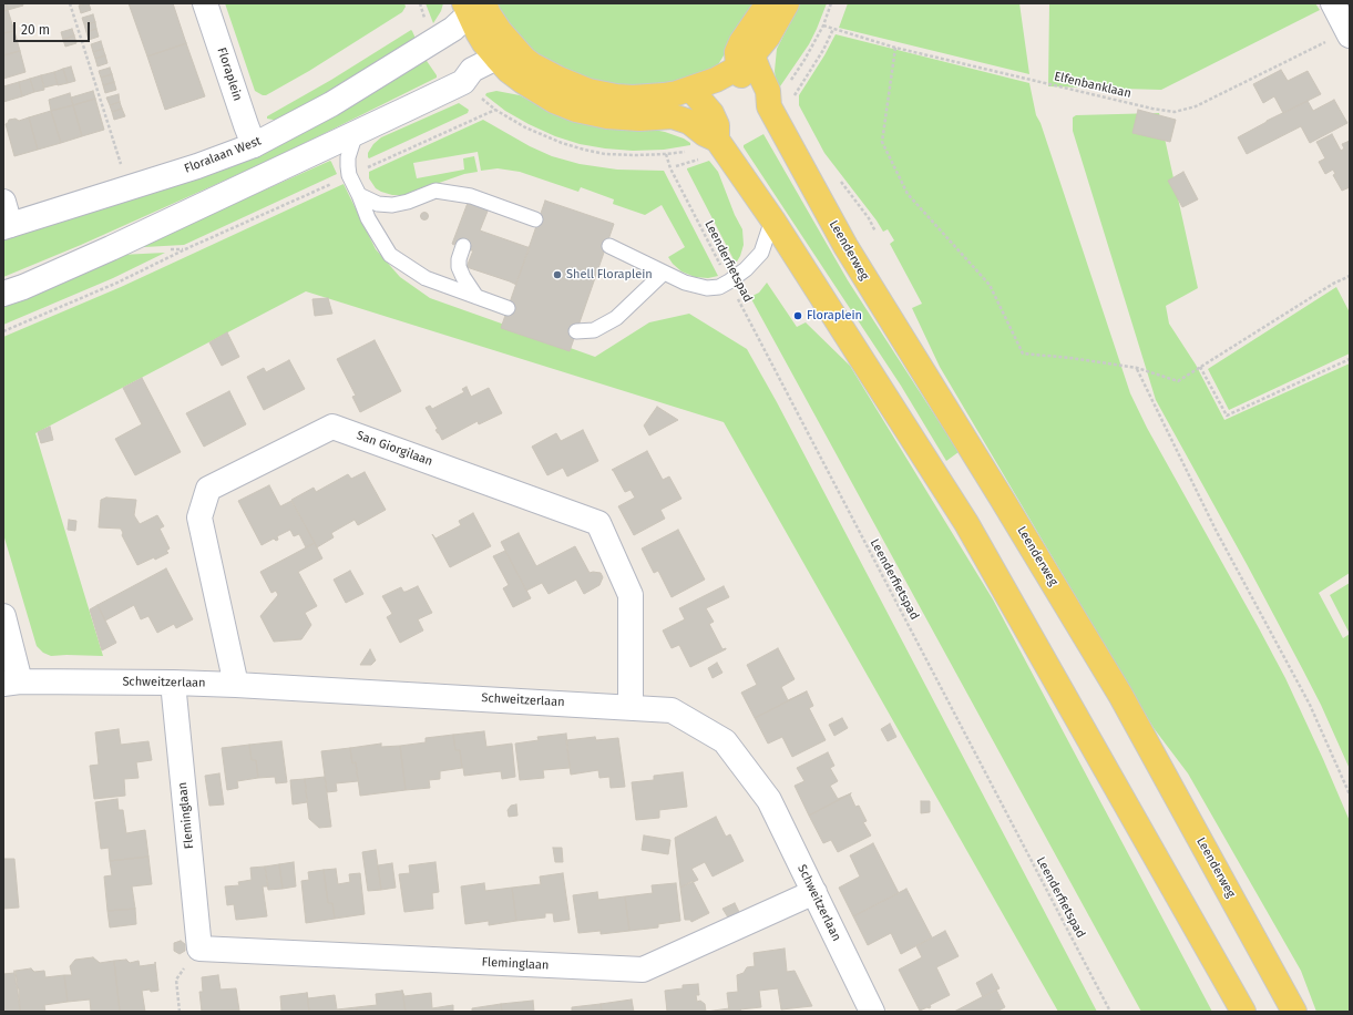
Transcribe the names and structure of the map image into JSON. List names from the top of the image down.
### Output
{
  "streets": {
    "main road": ["Leenderweg"],
    "street": [
      "Floraplein",
      "Floralaan West",
      "San Giorgilaan",
      "Schweitzerlaan",
      "Fleminglaan"
    ],
    "path": ["Elfenbanklaan", "Leenderfietspad"]
  },
  "crossings": [
    ["Floraplein", "Floralaan West"],
    ["San Giorgilaan", "Schweitzerlaan"],
    ["Schweitzerlaan", "Fleminglaan"]
  ],
  "places": ["Shell Floraplein", "Floraplein"],
  "scale_bar": "20 m"
}
